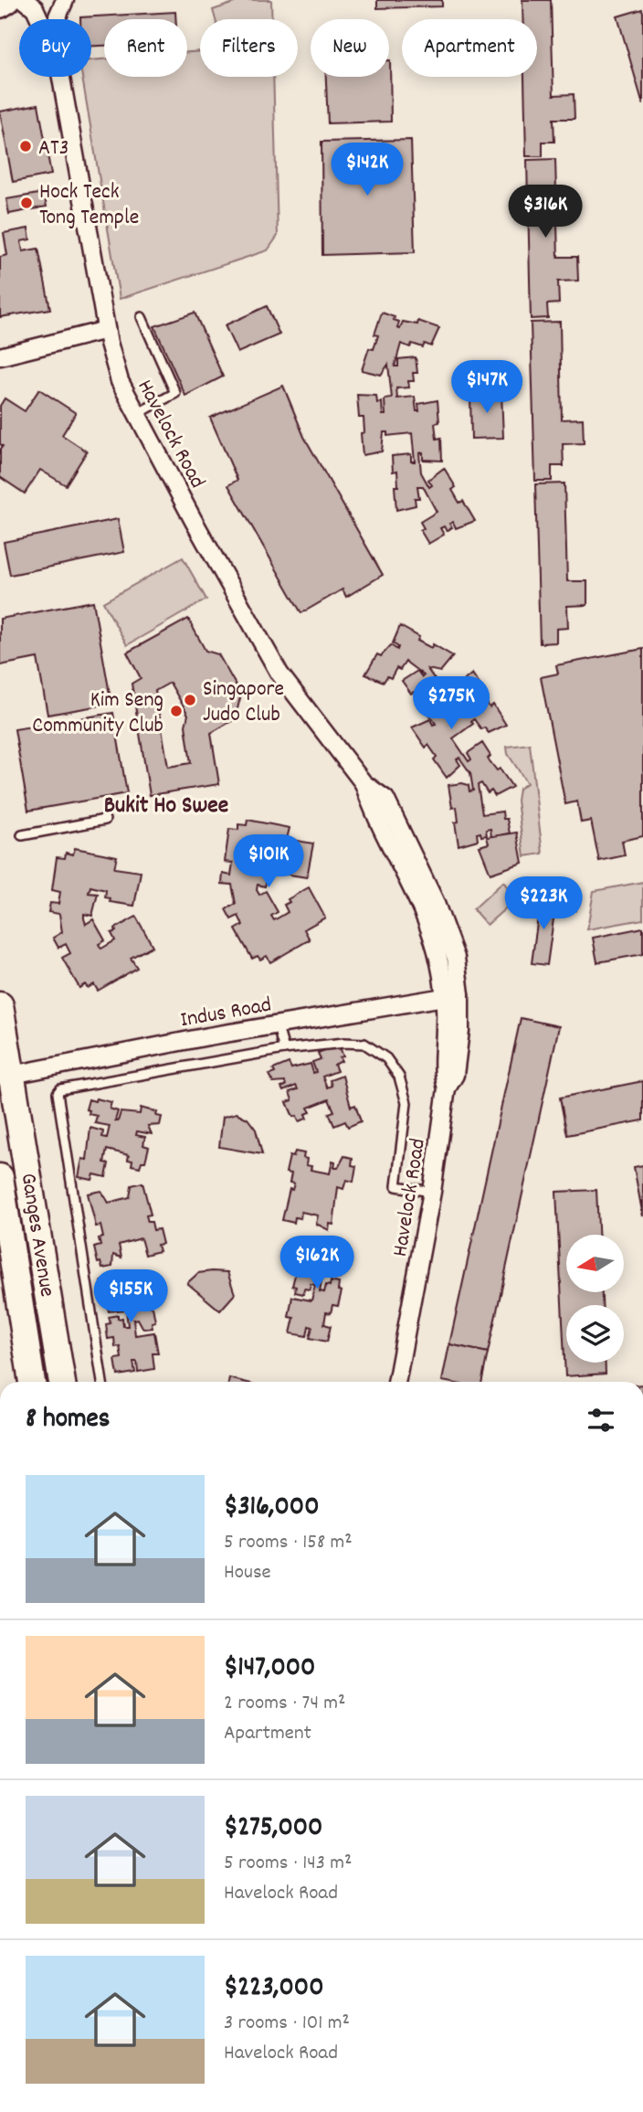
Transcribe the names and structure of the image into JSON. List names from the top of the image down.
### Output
{
  "streets": {
    "main road": ["Ganges Avenue"],
    "street": ["Havelock Road", "Indus Road"]
  },
  "crossings": [
    ["Havelock Road", "Indus Road"],
    ["Indus Road", "Ganges Avenue"]
  ],
  "districts": ["Bukit Ho Swee"],
  "places": [
    "AT3",
    "Hock Teck Tong Temple",
    "Singapore Judo Club",
    "Kim Seng Community Club"
  ],
  "north": "left",
  "page": {
    "chip": [
      "Buy",
      "Rent",
      "Filters",
      "New",
      "Apartment"
    ],
    "price": [
      "$142K",
      "$316K",
      "$147K",
      "$275K",
      "$101K",
      "$223K",
      "$162K",
      "$155K"
    ],
    "heading": "8 homes",
    "list": [
      {
        "name": "$316,000",
        "note": "5 rooms · 158 m² · House"
      },
      {
        "name": "$147,000",
        "note": "2 rooms · 74 m² · Apartment"
      },
      {
        "name": "$275,000",
        "note": "5 rooms · 143 m² · Havelock Road"
      },
      {
        "name": "$223,000",
        "note": "3 rooms · 101 m² · Havelock Road"
      }
    ]
  }
}
